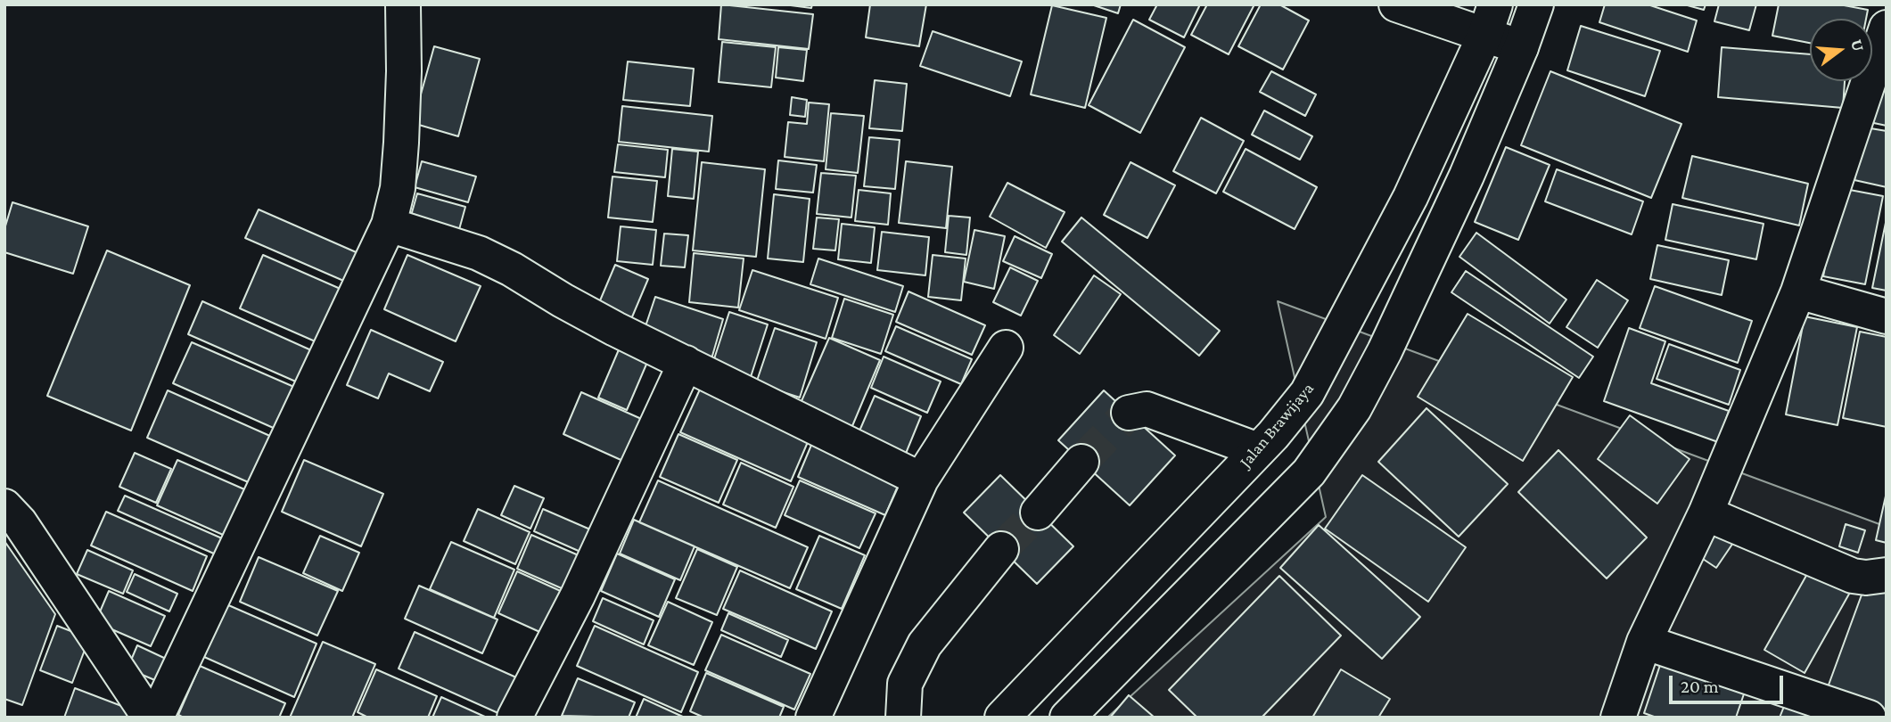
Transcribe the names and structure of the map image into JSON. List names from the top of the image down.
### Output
{
  "streets": {
    "main road": ["Jalan Brawijaya"]
  },
  "scale_bar": "20 m",
  "north": "right"
}
